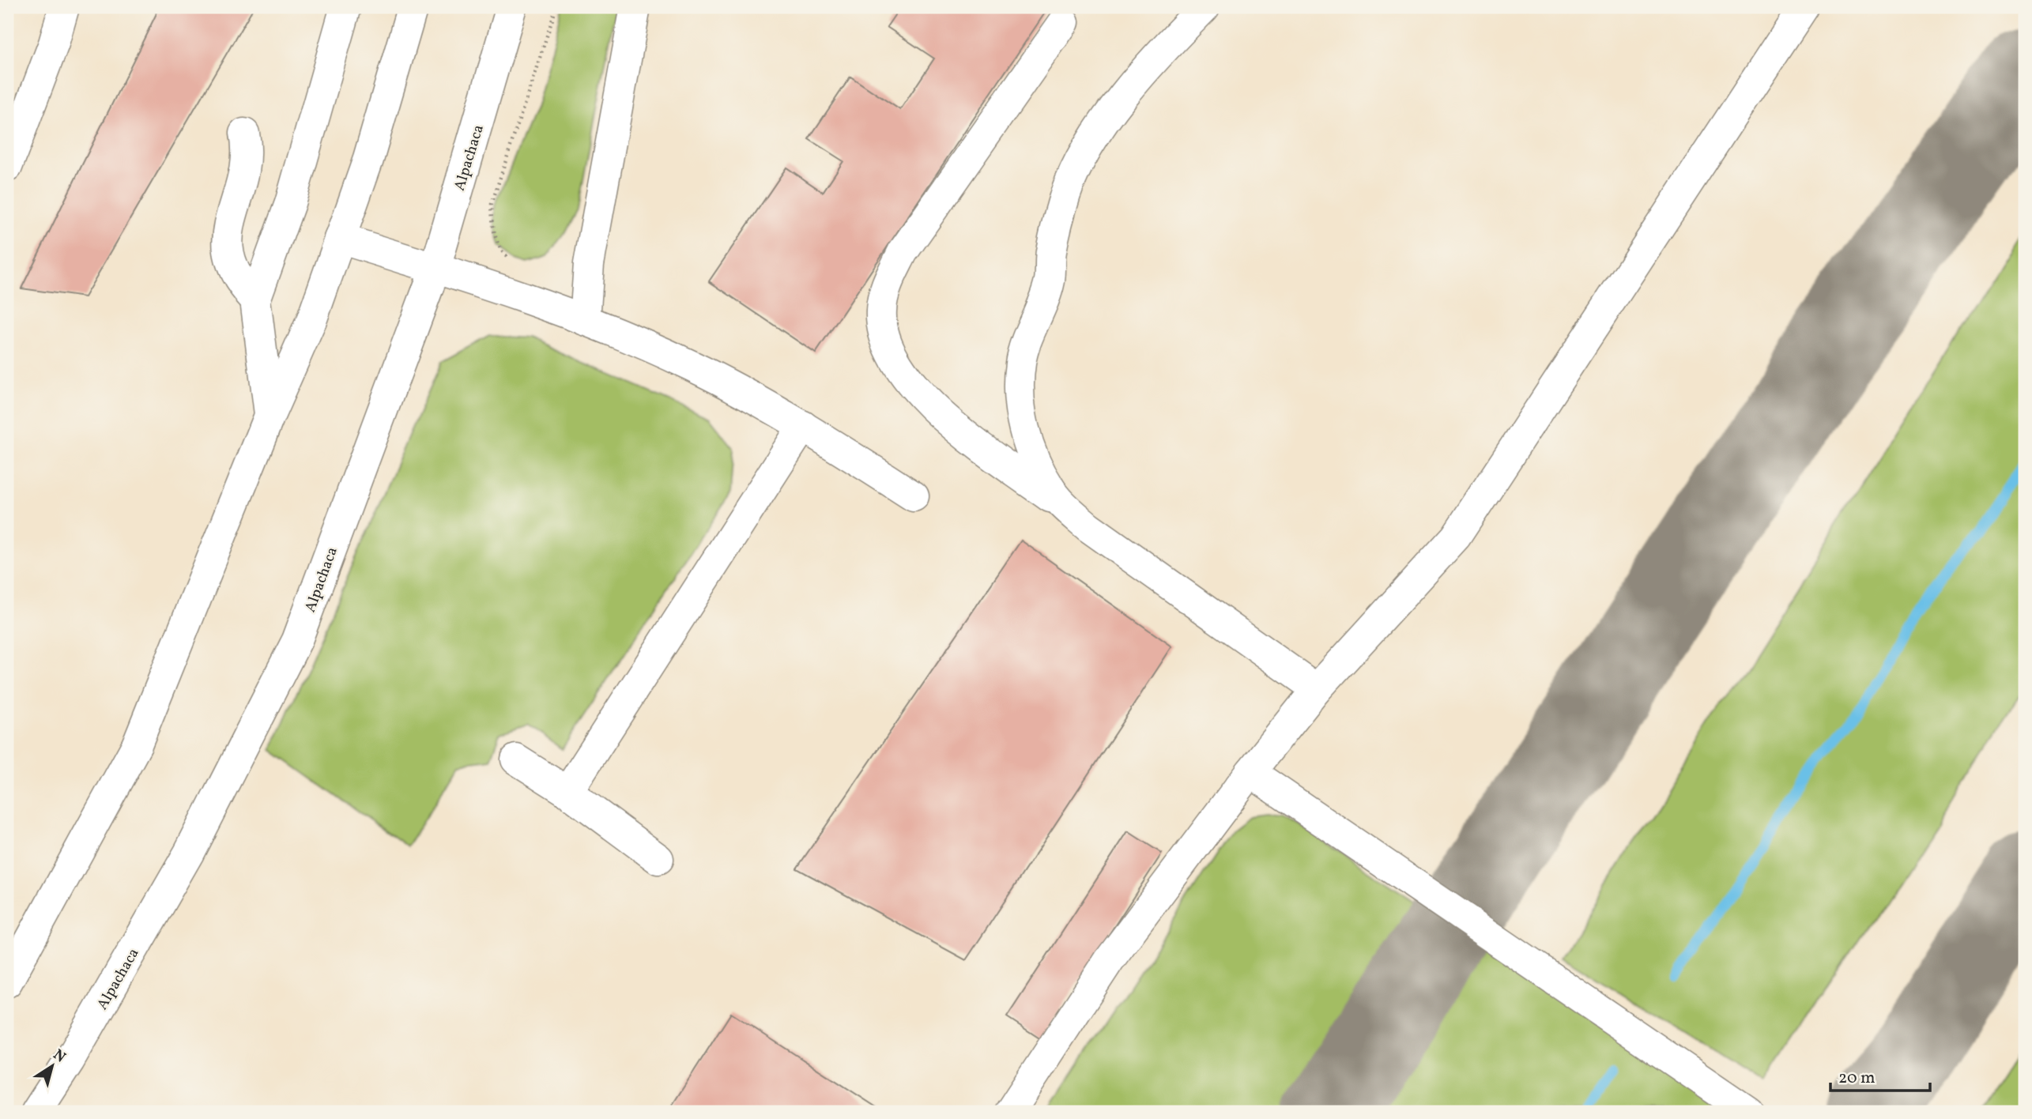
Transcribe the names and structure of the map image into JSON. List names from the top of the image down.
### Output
{
  "streets": {
    "lane": ["Alpachaca"]
  },
  "scale_bar": "20 m",
  "north": "top right"
}
